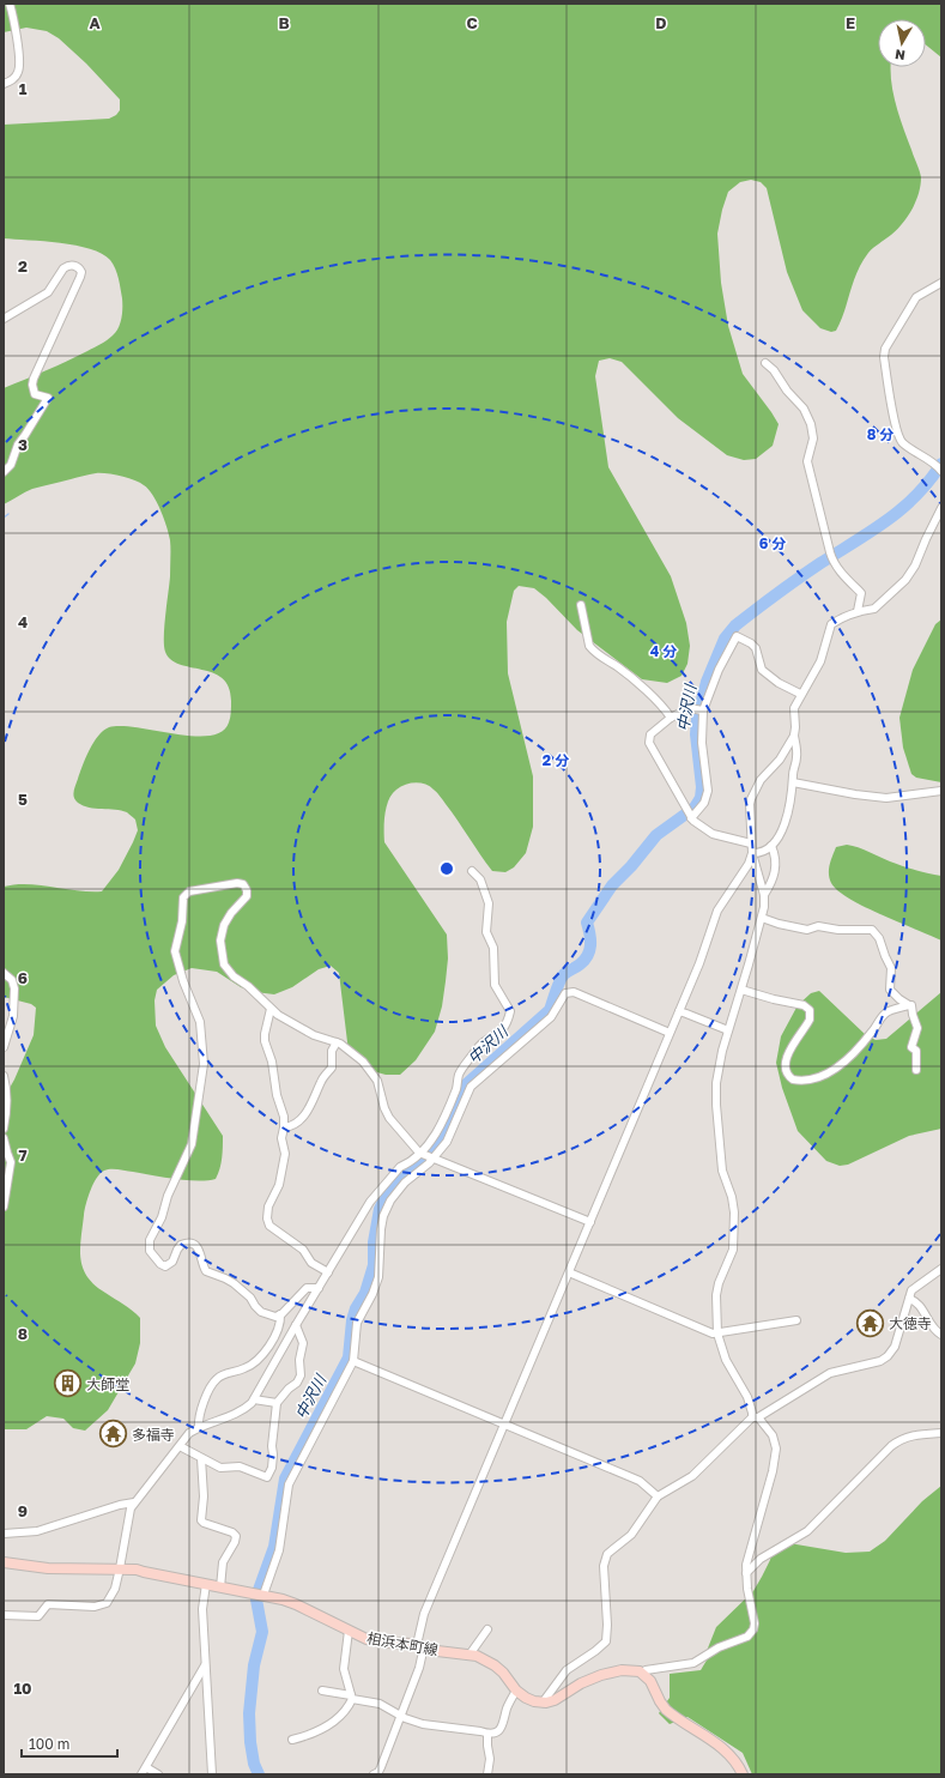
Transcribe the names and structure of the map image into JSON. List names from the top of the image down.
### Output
{
  "streets": {
    "main road": ["相浜本町線"]
  },
  "water": ["中沢川"],
  "places": {
    "temple": ["大徳寺", "多福寺"],
    "building": ["大師堂"]
  },
  "scale_bar": "100 m",
  "north": "bottom",
  "grid": {
    "columns": [
      "A",
      "B",
      "C",
      "D",
      "E"
    ],
    "rows": [
      "1",
      "2",
      "3",
      "4",
      "5",
      "6",
      "7",
      "8",
      "9",
      "10"
    ]
  },
  "rings": [
    "8 分",
    "6 分",
    "4 分",
    "2 分"
  ]
}
